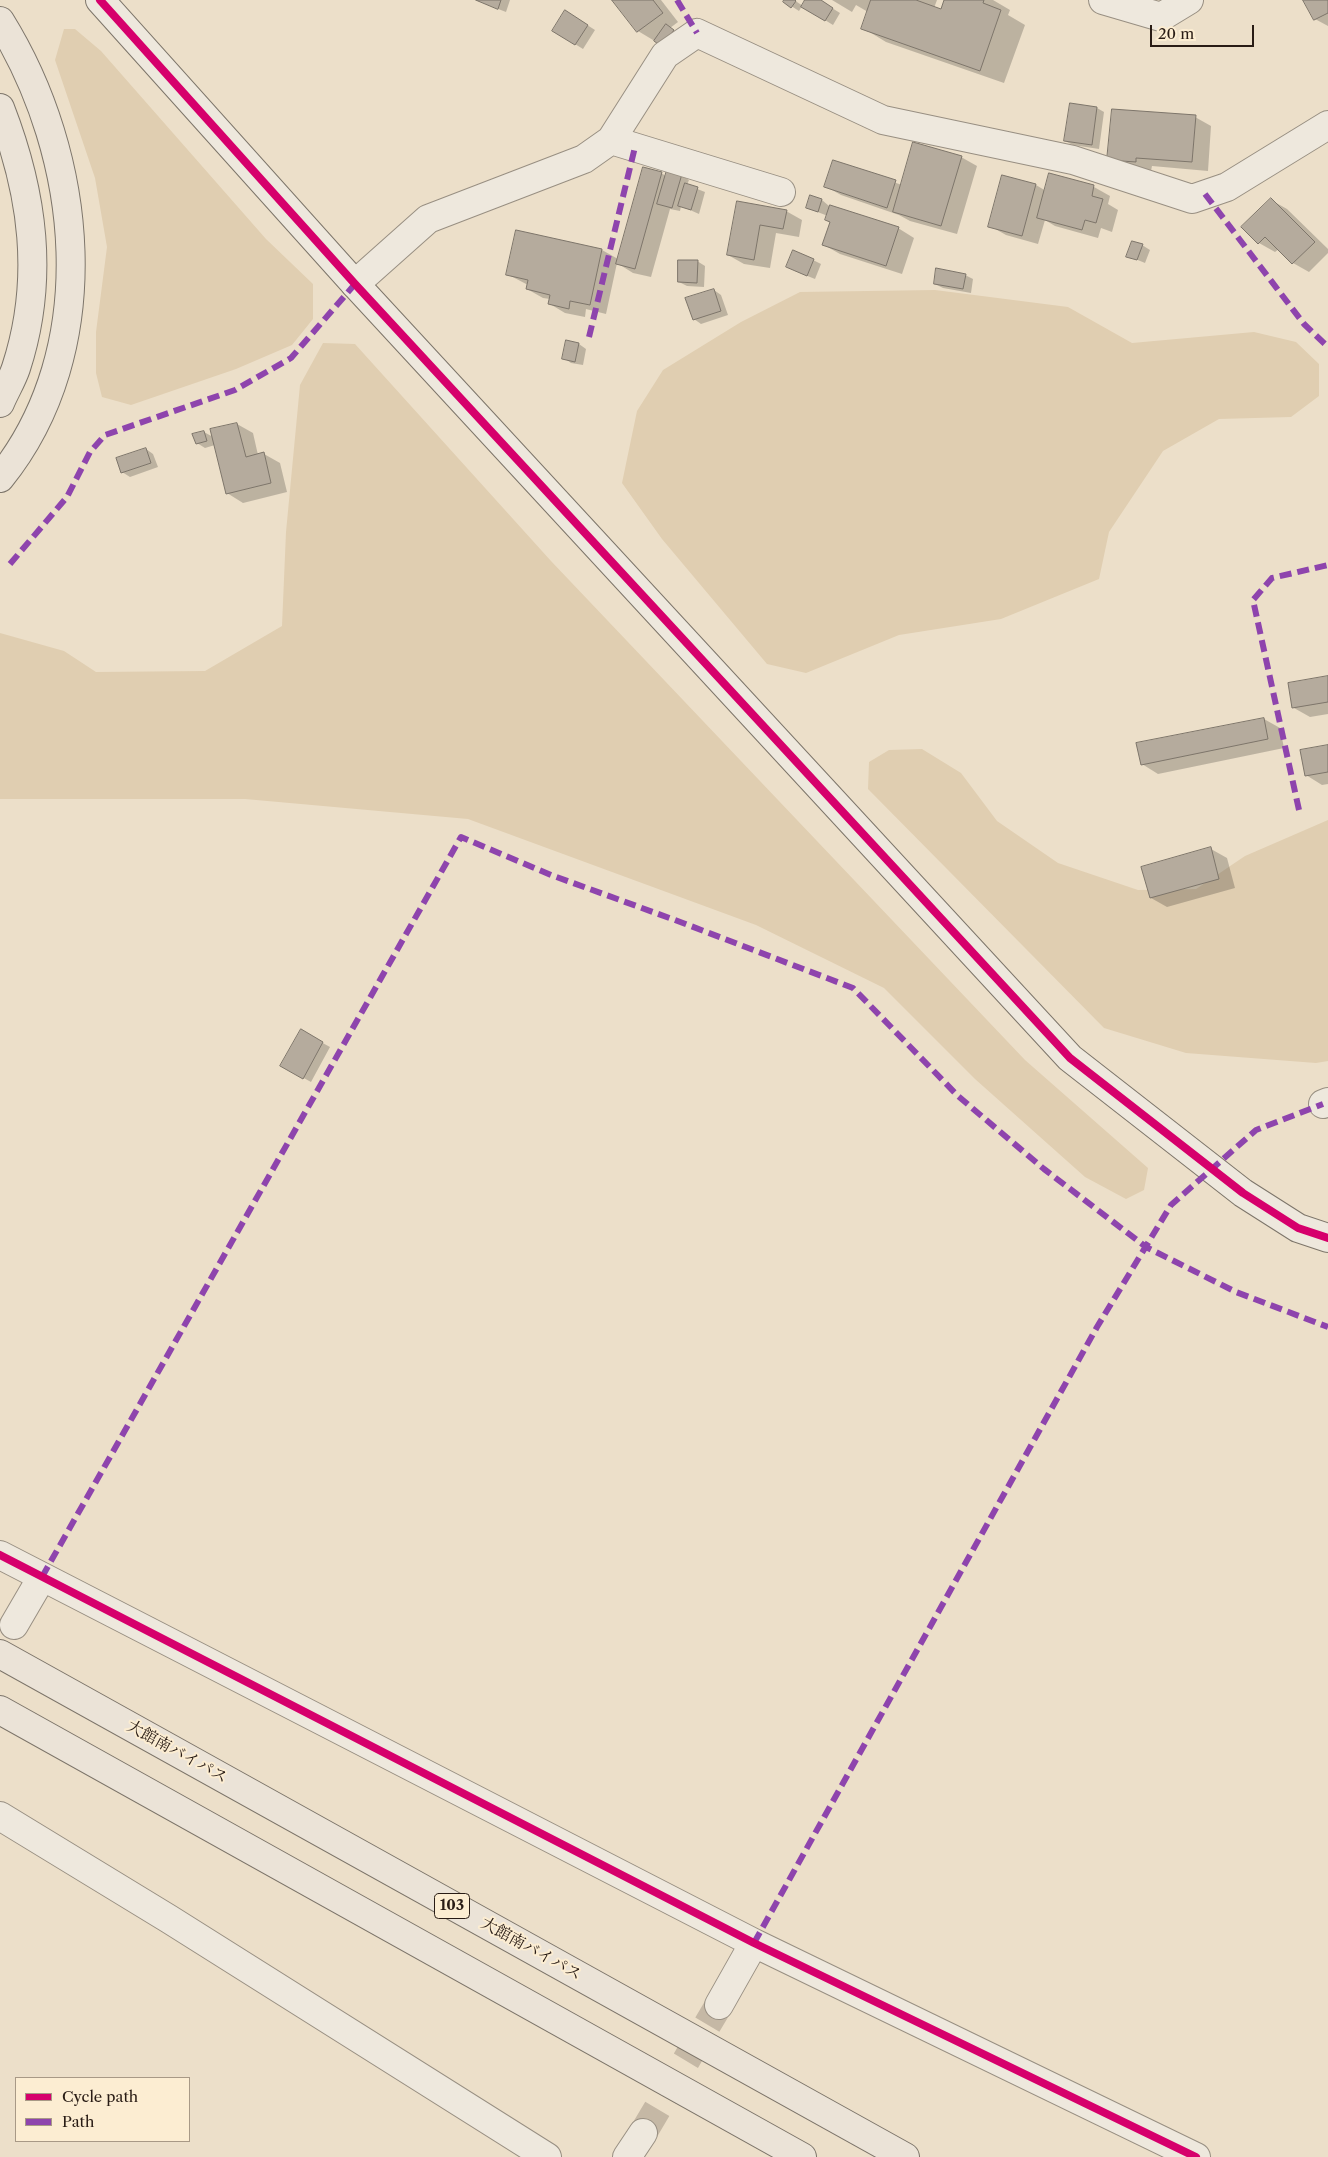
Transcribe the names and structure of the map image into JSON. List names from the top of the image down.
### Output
{
  "streets": {
    "highway": ["大館南バイパス", "103"]
  },
  "legend": ["Cycle path", "Path"],
  "scale_bar": "20 m"
}
